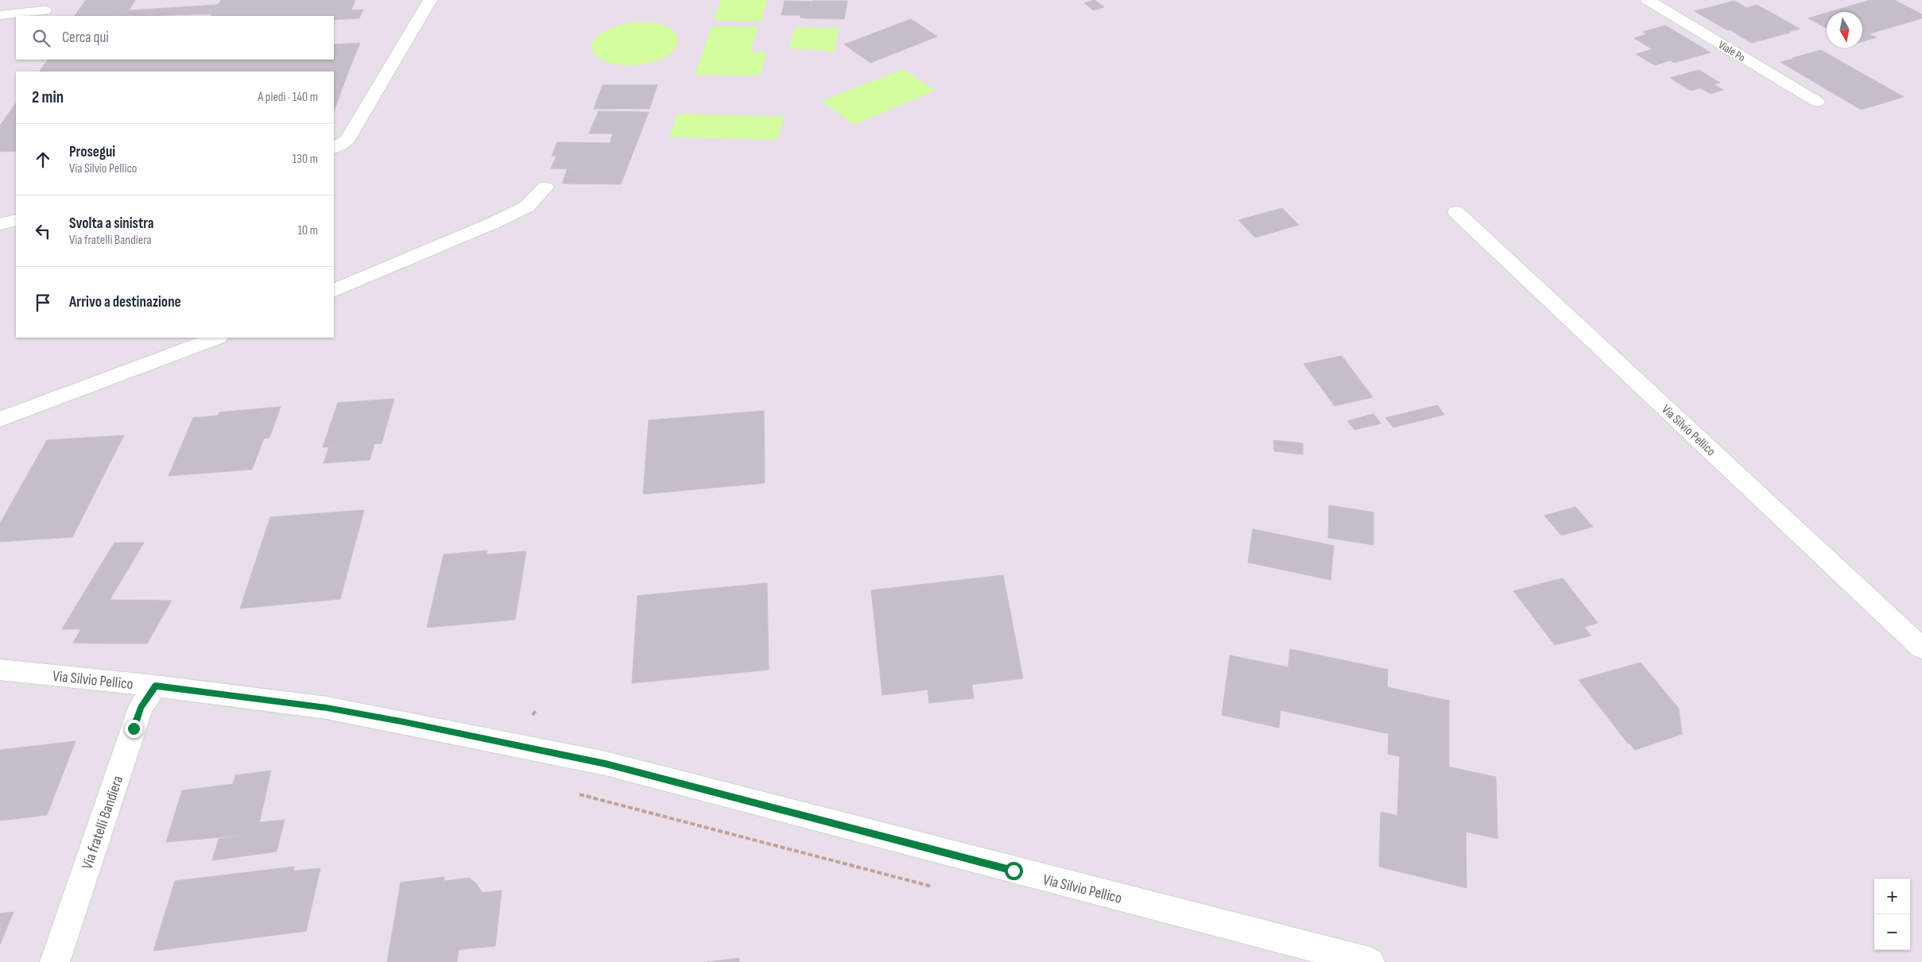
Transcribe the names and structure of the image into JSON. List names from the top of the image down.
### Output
{
  "streets": {
    "street": ["Viale Po", "Via Silvio Pellico", "Via fratelli Bandiera"]
  },
  "crossings": [
    ["Via Silvio Pellico", "Via fratelli Bandiera"]
  ],
  "north": "bottom",
  "page": {
    "search": "Cerca qui",
    "heading": ["2 min", "A piedi · 140 m"],
    "list": [
      ["Prosegui", "Via Silvio Pellico", "130 m"],
      ["Svolta a sinistra", "Via fratelli Bandiera", "10 m"],
      "Arrivo a destinazione"
    ],
    "map_buttons": ["+", "−"]
  }
}
